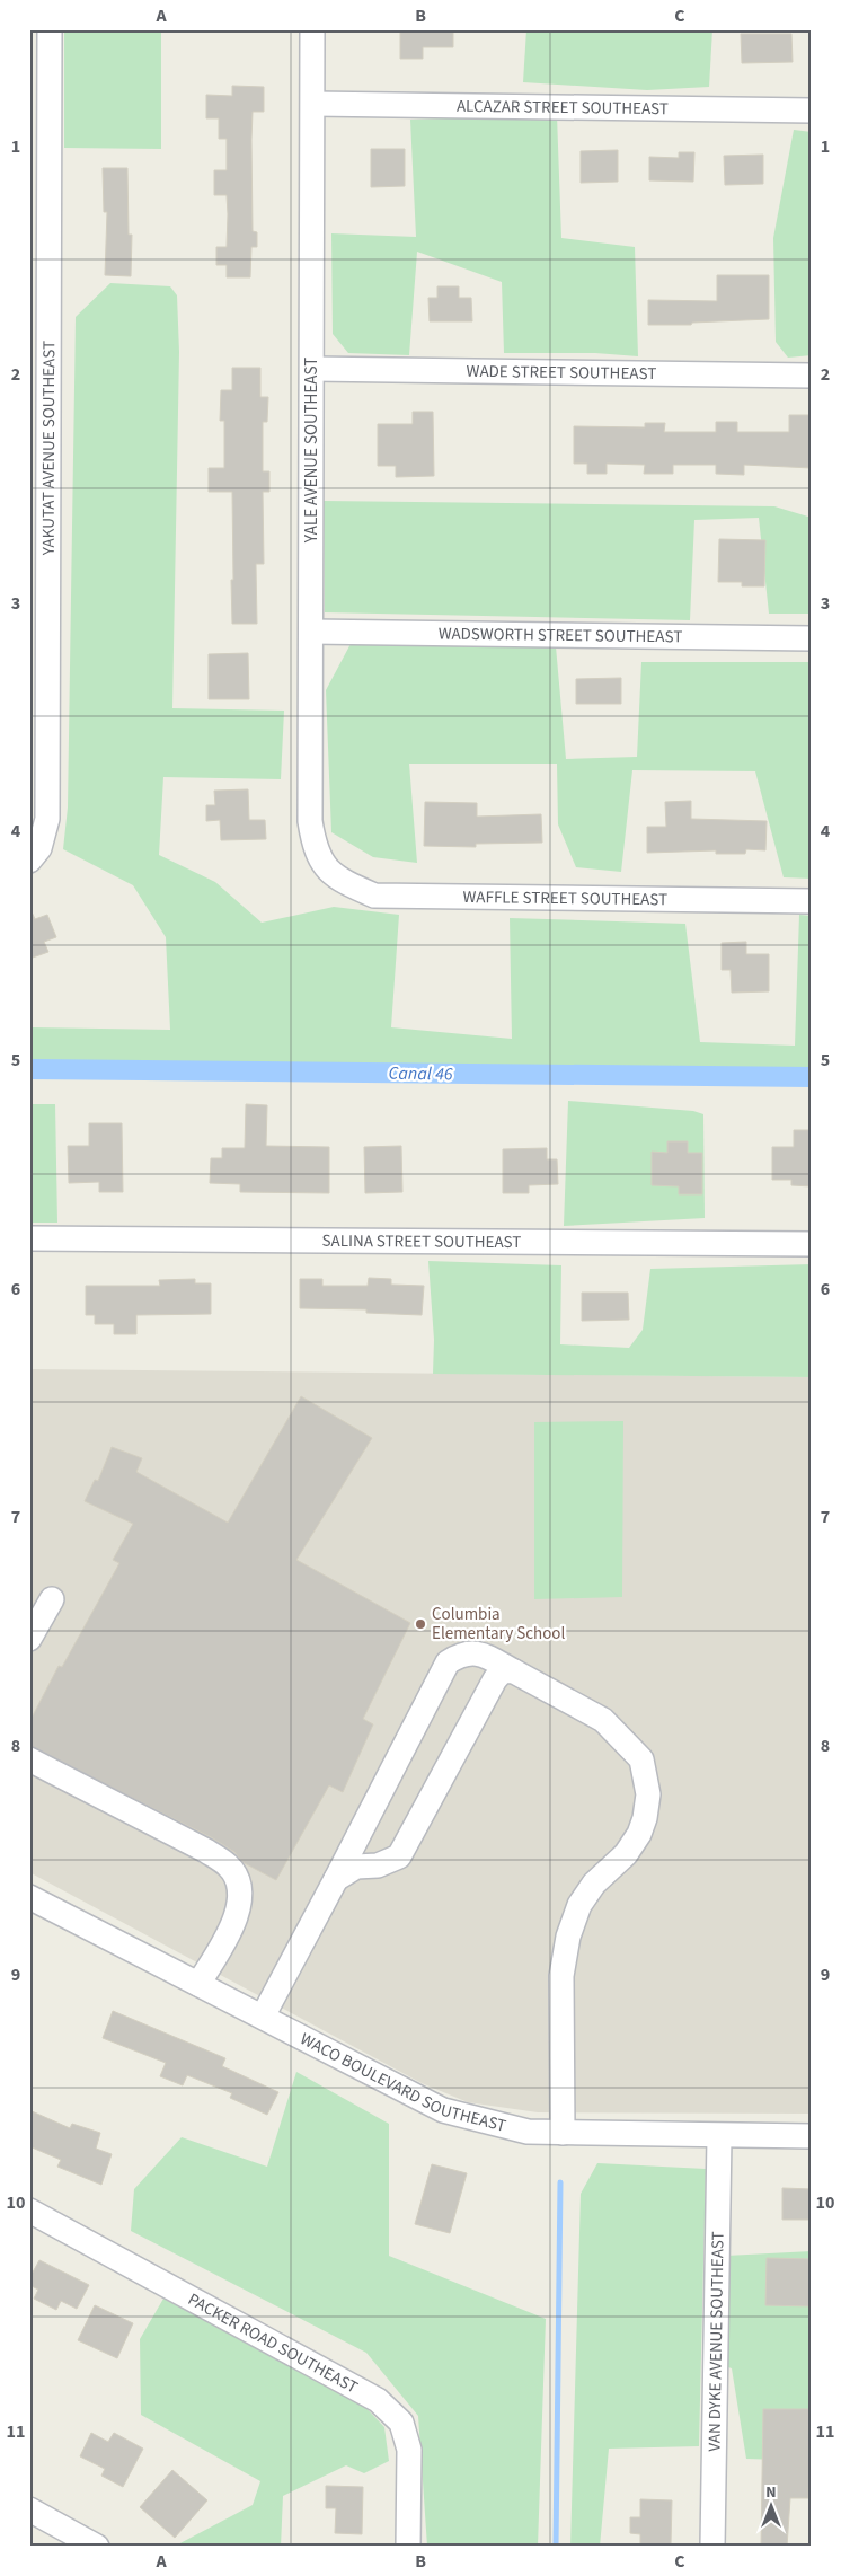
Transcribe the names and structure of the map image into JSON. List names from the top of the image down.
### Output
{
  "streets": {
    "street": [
      "ALCAZAR STREET SOUTHEAST",
      "WADE STREET SOUTHEAST",
      "YAKUTAT AVENUE SOUTHEAST",
      "YALE AVENUE SOUTHEAST",
      "WADSWORTH STREET SOUTHEAST",
      "WAFFLE STREET SOUTHEAST",
      "SALINA STREET SOUTHEAST",
      "WACO BOULEVARD SOUTHEAST",
      "VAN DYKE AVENUE SOUTHEAST",
      "PACKER ROAD SOUTHEAST"
    ]
  },
  "crossings": [
    ["ALCAZAR STREET SOUTHEAST", "YALE AVENUE SOUTHEAST"],
    ["WADE STREET SOUTHEAST", "YALE AVENUE SOUTHEAST"],
    ["YALE AVENUE SOUTHEAST", "WADSWORTH STREET SOUTHEAST"],
    ["YALE AVENUE SOUTHEAST", "WAFFLE STREET SOUTHEAST"],
    ["WACO BOULEVARD SOUTHEAST", "VAN DYKE AVENUE SOUTHEAST"]
  ],
  "water": ["Canal 46"],
  "places": ["Columbia Elementary School"],
  "north": "top",
  "grid": {
    "columns": ["A", "B", "C"],
    "rows": [
      "1",
      "2",
      "3",
      "4",
      "5",
      "6",
      "7",
      "8",
      "9",
      "10",
      "11"
    ]
  }
}
